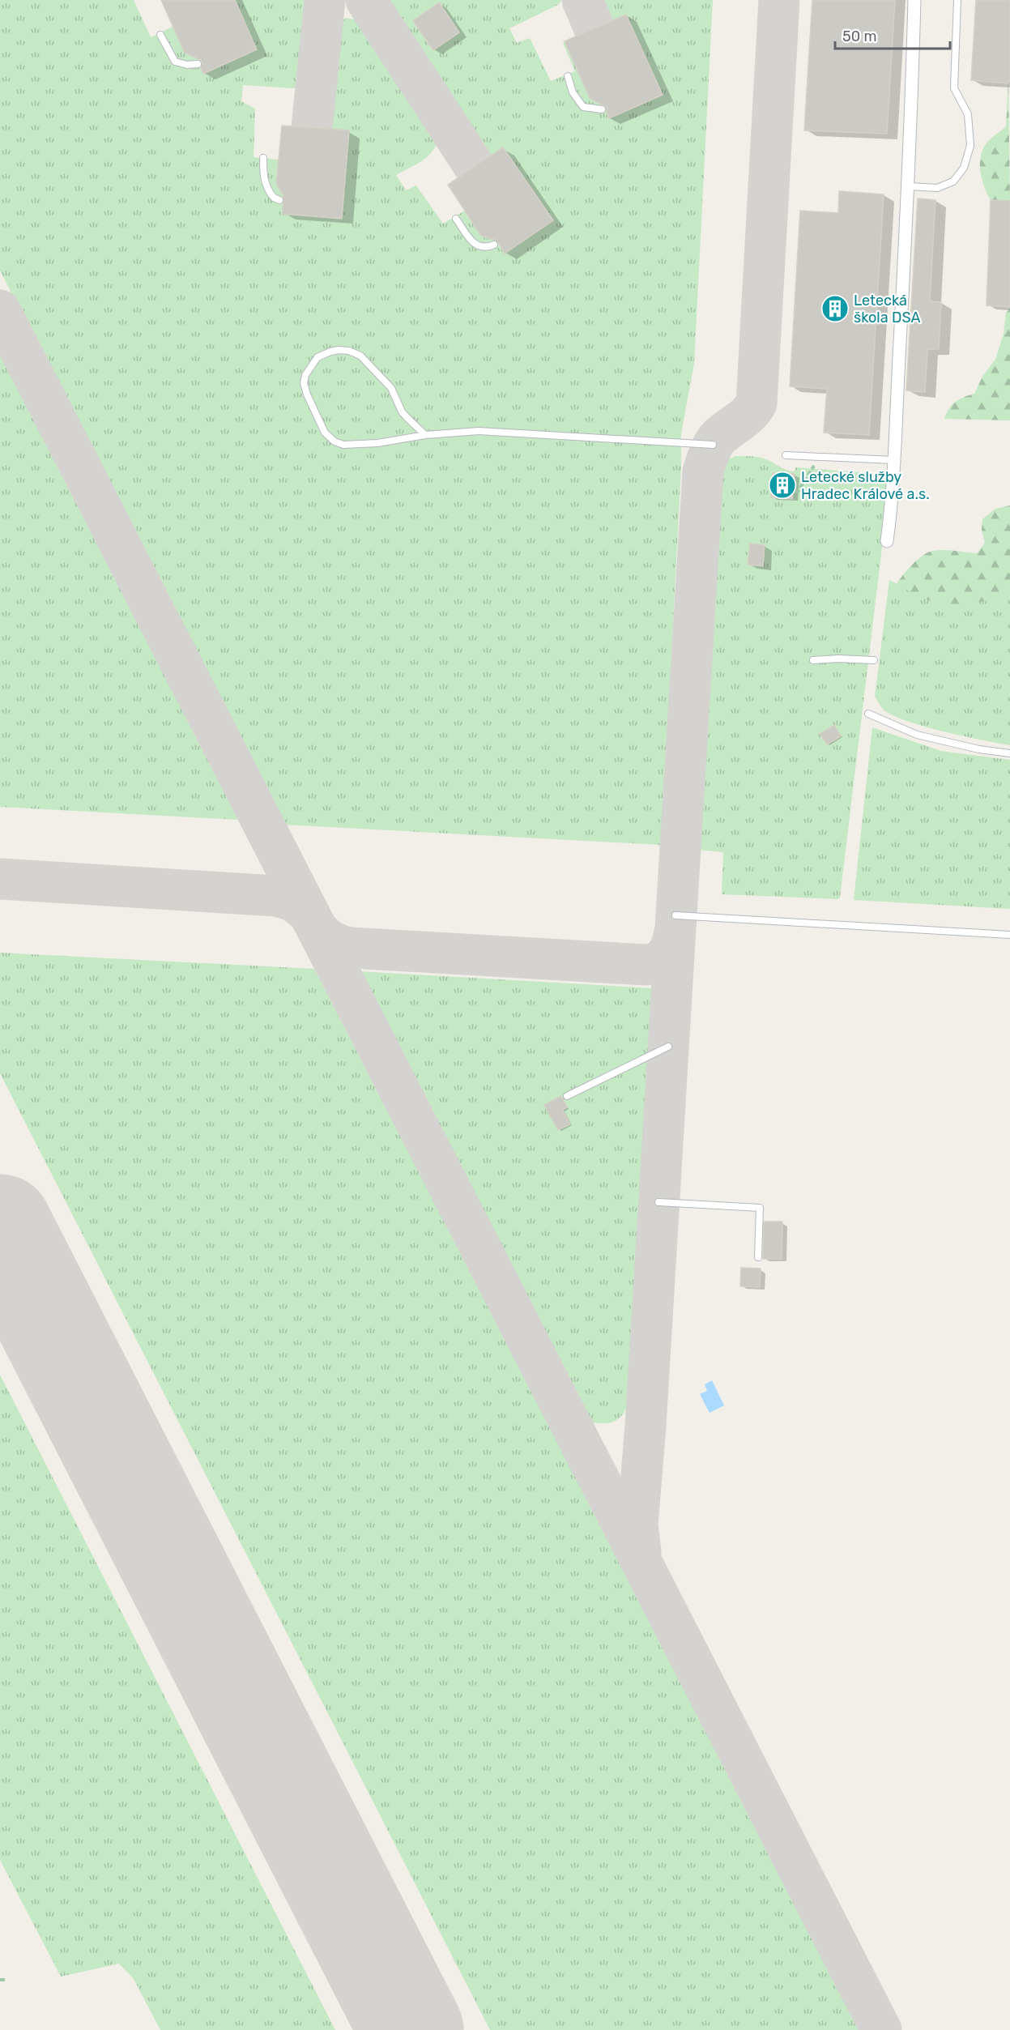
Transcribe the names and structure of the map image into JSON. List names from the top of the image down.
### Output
{
  "places": {
    "building": ["Letecká škola DSA", "Letecké služby Hradec Králové a.s."]
  },
  "scale_bar": "50 m"
}
